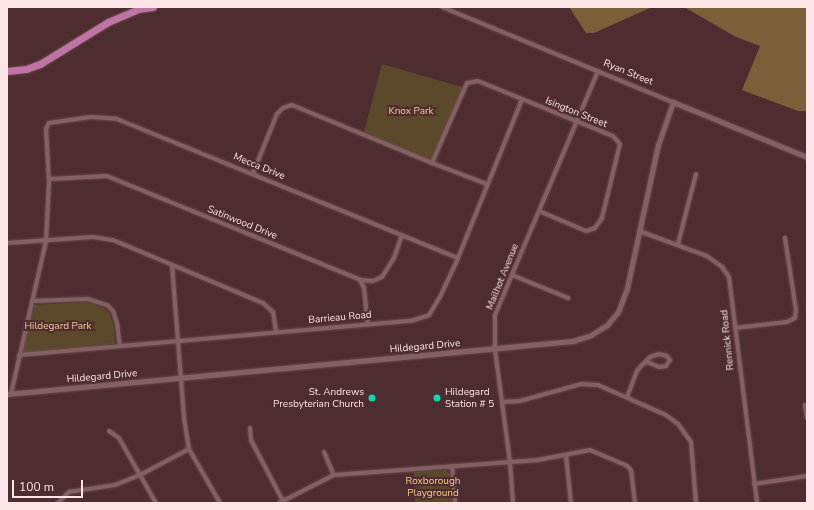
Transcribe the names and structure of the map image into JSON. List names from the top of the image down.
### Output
{
  "streets": {
    "street": [
      "Ryan Street",
      "Isington Street",
      "Mecca Drive",
      "Satinwood Drive",
      "Mailhot Avenue",
      "Barrieau Road",
      "Rennick Road",
      "Hildegard Drive"
    ]
  },
  "crossings": [
    ["Ryan Street", "Mailhot Avenue"],
    ["Ryan Street", "Hildegard Drive"],
    ["Isington Street", "Mailhot Avenue"],
    ["Isington Street", "Barrieau Road"],
    ["Mecca Drive", "Satinwood Drive"],
    ["Mecca Drive", "Barrieau Road"],
    ["Mailhot Avenue", "Hildegard Drive"],
    ["Rennick Road", "Hildegard Drive"]
  ],
  "parks": ["Knox Park", "Hildegard Park", "Roxborough Playground"],
  "places": ["St. Andrews Presbyterian Church", "Hildegard Station # 5"],
  "scale_bar": "100 m"
}
